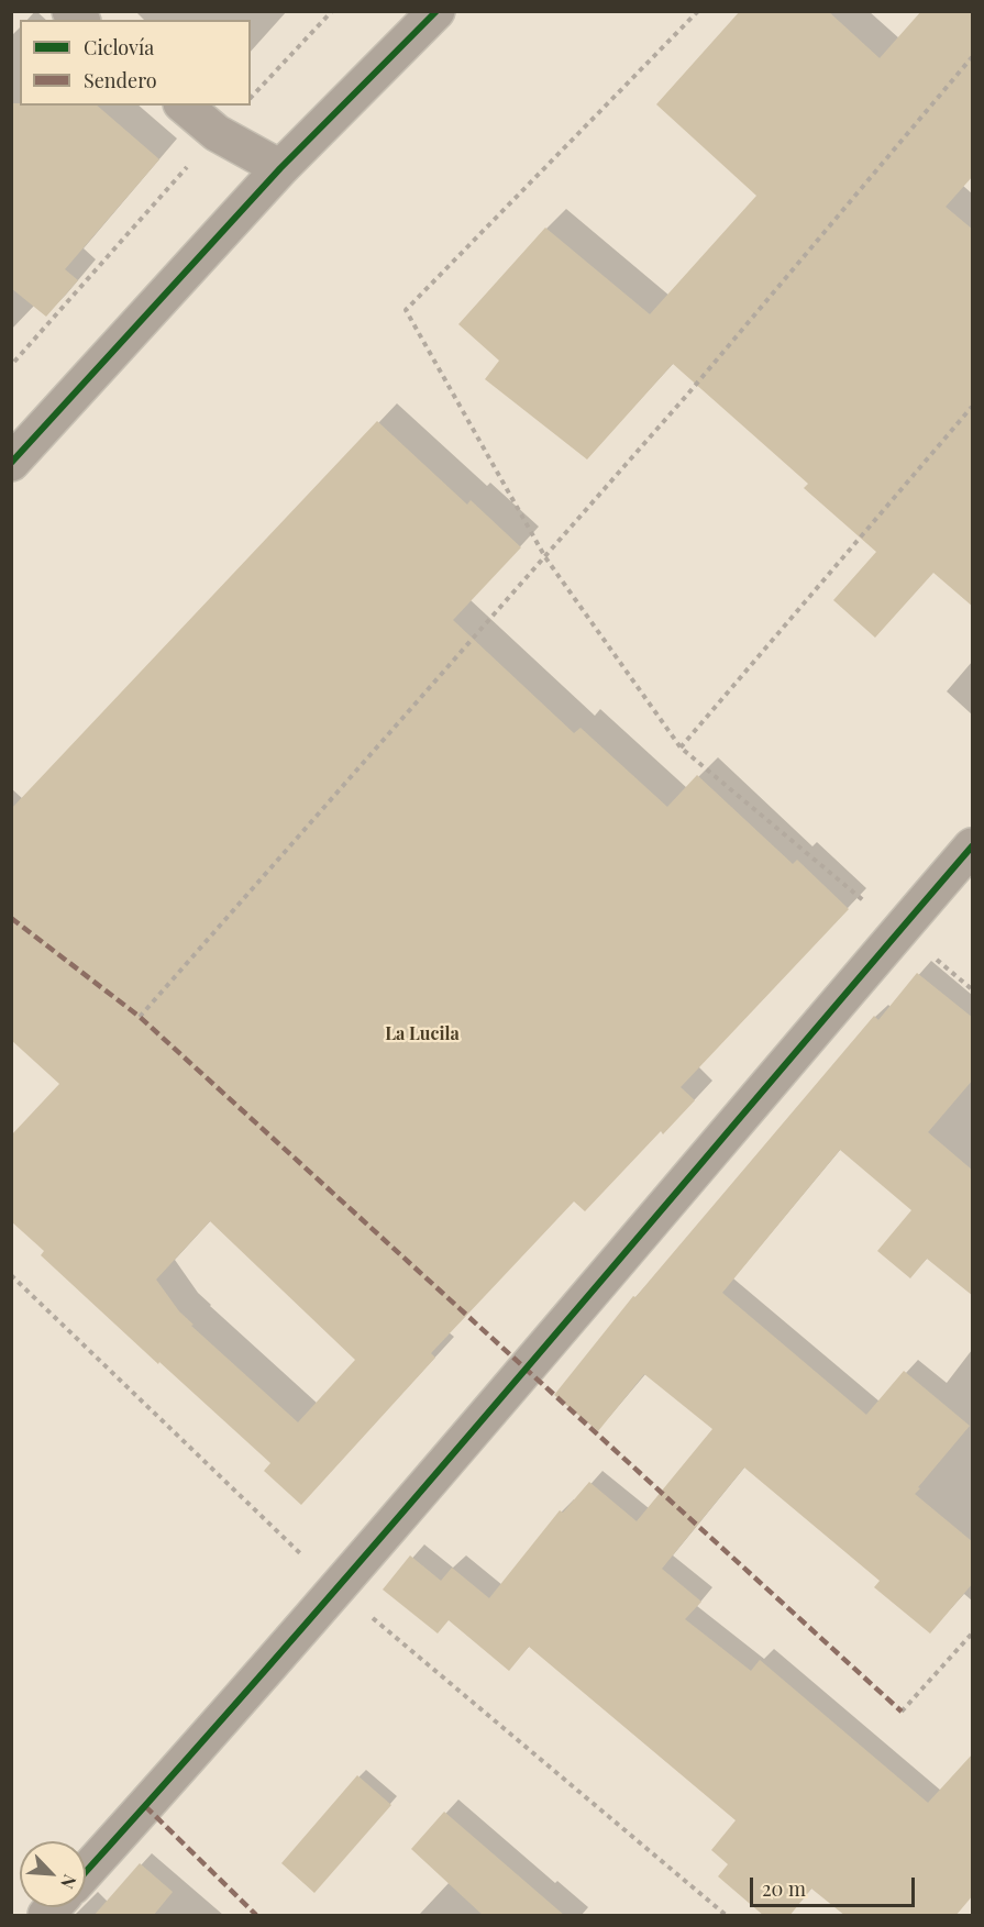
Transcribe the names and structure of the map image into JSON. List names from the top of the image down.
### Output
{
  "districts": ["La Lucila"],
  "legend": ["Ciclovía", "Sendero"],
  "scale_bar": "20 m",
  "north": "bottom right"
}
